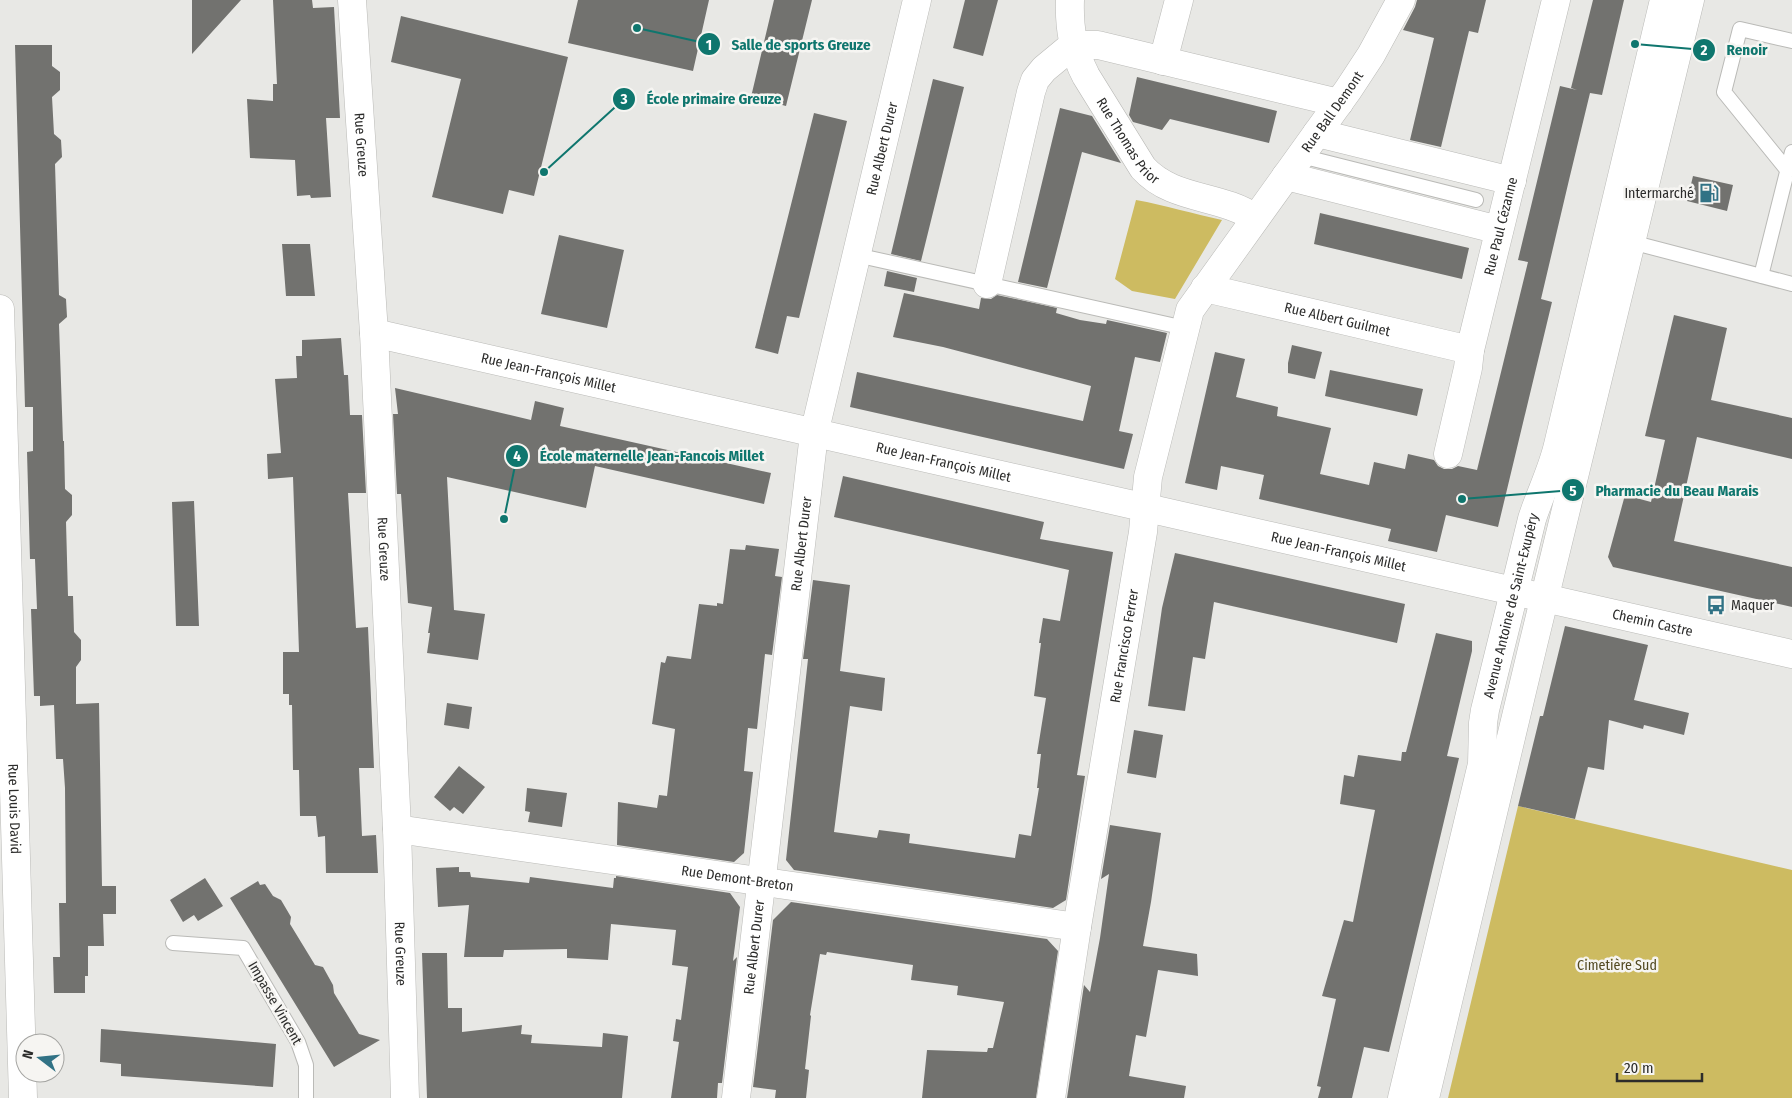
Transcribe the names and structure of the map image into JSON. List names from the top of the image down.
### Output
{
  "streets": {
    "street": [
      "Rue Ball Demont",
      "Rue Thomas Prior",
      "Rue Greuze",
      "Rue Albert Durer",
      "Rue Paul Cézanne",
      "Rue Albert Guilmet",
      "Rue Jean-François Millet",
      "Avenue Antoine de Saint-Exupéry",
      "Chemin Castre",
      "Rue Francisco Ferrer",
      "Rue Louis David",
      "Rue Demont-Breton"
    ],
    "lane": ["Impasse Vincent"]
  },
  "crossings": [
    ["Rue Ball Demont", "Rue Thomas Prior"],
    ["Rue Ball Demont", "Rue Francisco Ferrer"],
    ["Rue Thomas Prior", "Rue Francisco Ferrer"],
    ["Rue Greuze", "Rue Jean-François Millet"],
    ["Rue Greuze", "Rue Demont-Breton"],
    ["Rue Albert Durer", "Rue Jean-François Millet"],
    ["Rue Albert Durer", "Rue Demont-Breton"],
    ["Rue Paul Cézanne", "Rue Albert Guilmet"],
    ["Rue Albert Guilmet", "Rue Francisco Ferrer"],
    ["Rue Jean-François Millet", "Avenue Antoine de Saint-Exupéry"],
    ["Rue Jean-François Millet", "Chemin Castre"],
    ["Rue Jean-François Millet", "Rue Francisco Ferrer"],
    ["Avenue Antoine de Saint-Exupéry", "Chemin Castre"],
    ["Rue Francisco Ferrer", "Rue Demont-Breton"]
  ],
  "parks": ["Cimetière Sud"],
  "places": {
    "other": [
      "Salle de sports Greuze",
      "Renoir",
      "École primaire Greuze",
      "Pharmacie du Beau Marais",
      "École maternelle Jean-Fancois Millet"
    ],
    "fuel station": ["Intermarché"],
    "bus stop": ["Maquer"]
  },
  "scale_bar": "20 m",
  "north": "left"
}
